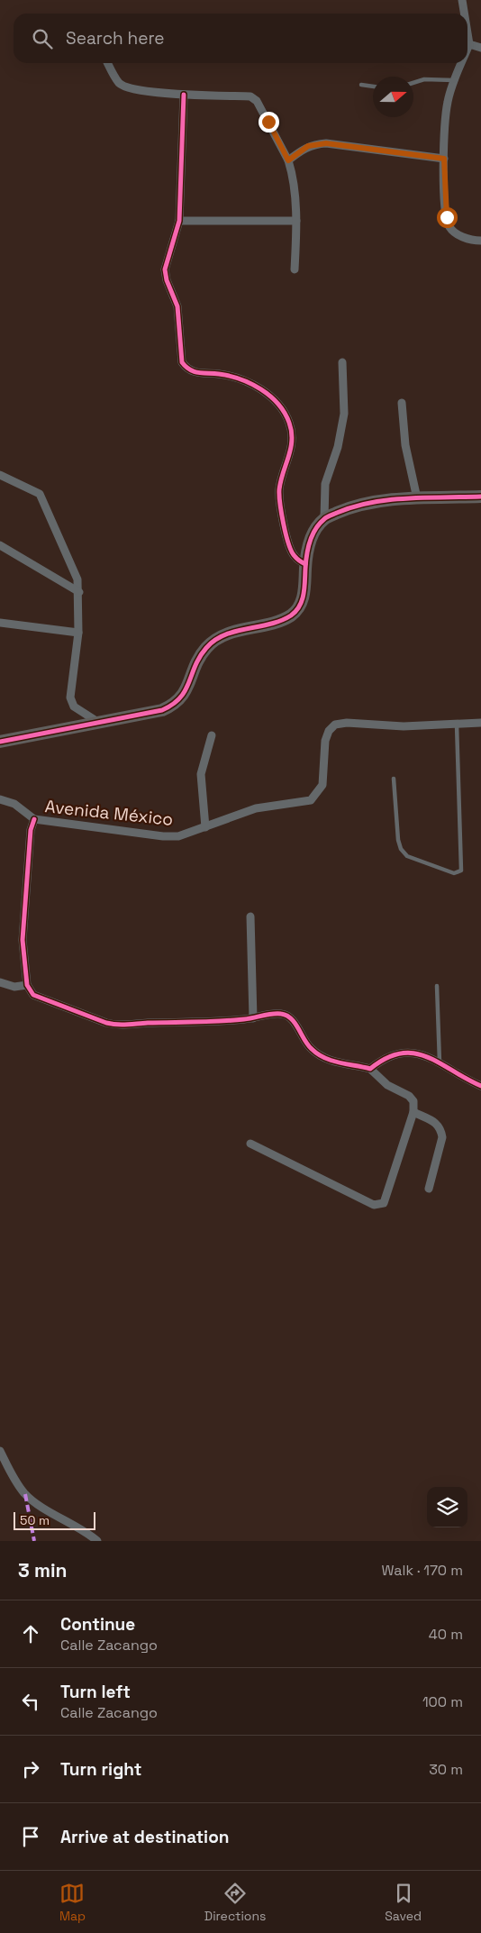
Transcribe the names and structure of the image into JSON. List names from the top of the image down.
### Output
{
  "streets": {
    "street": ["Avenida México"]
  },
  "scale_bar": "50 m",
  "north": "right",
  "page": {
    "search": "Search here",
    "scale": "50 m",
    "heading": ["3 min", "Walk · 170 m"],
    "list": [
      ["Continue", "Calle Zacango", "40 m"],
      ["Turn left", "Calle Zacango", "100 m"],
      ["Turn right", "30 m"],
      "Arrive at destination"
    ],
    "nav": ["Map", "Directions", "Saved"]
  }
}
